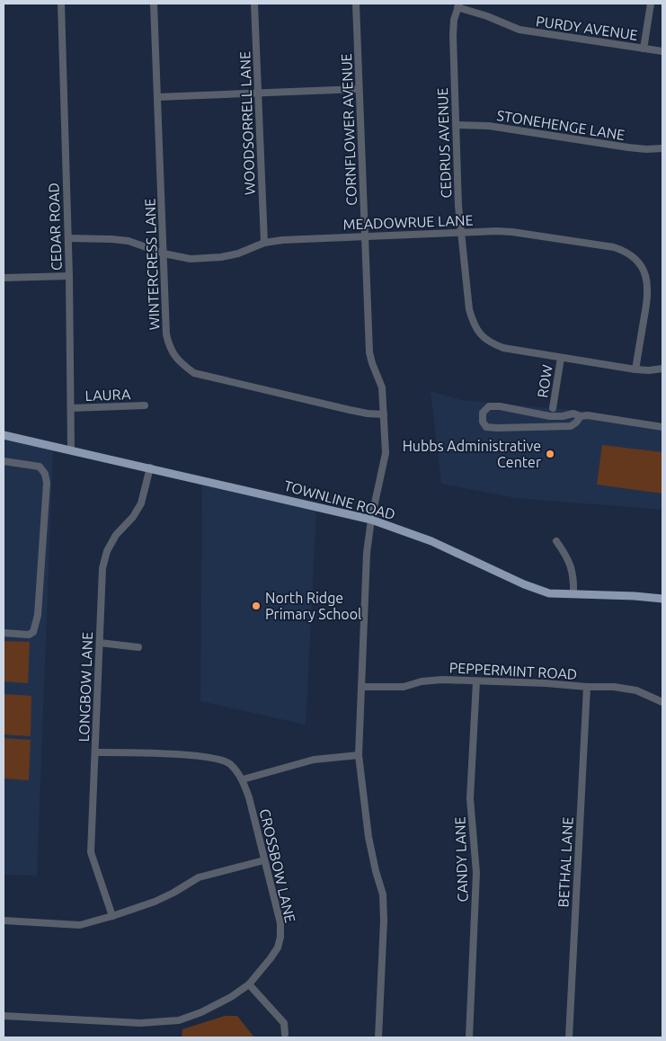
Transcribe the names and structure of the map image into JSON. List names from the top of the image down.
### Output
{
  "streets": {
    "main road": ["TOWNLINE ROAD"],
    "street": [
      "PURDY AVENUE",
      "WOODSORRELL LANE",
      "STONEHENGE LANE",
      "CORNFLOWER AVENUE",
      "CEDRUS AVENUE",
      "MEADOWRUE LANE",
      "CEDAR ROAD",
      "WINTERCRESS LANE",
      "ROW",
      "LAURA",
      "PEPPERMINT ROAD",
      "LONGBOW LANE",
      "CANDY LANE",
      "BETHAL LANE",
      "CROSSBOW LANE"
    ]
  },
  "crossings": [
    ["PURDY AVENUE", "CEDRUS AVENUE"],
    ["WOODSORRELL LANE", "MEADOWRUE LANE"],
    ["STONEHENGE LANE", "CEDRUS AVENUE"],
    ["CORNFLOWER AVENUE", "MEADOWRUE LANE"],
    ["CORNFLOWER AVENUE", "WINTERCRESS LANE"],
    ["CORNFLOWER AVENUE", "TOWNLINE ROAD"],
    ["CORNFLOWER AVENUE", "PEPPERMINT ROAD"],
    ["CEDRUS AVENUE", "MEADOWRUE LANE"],
    ["CEDRUS AVENUE", "ROW"],
    ["MEADOWRUE LANE", "CEDAR ROAD"],
    ["MEADOWRUE LANE", "WINTERCRESS LANE"],
    ["CEDAR ROAD", "LAURA"],
    ["CEDAR ROAD", "TOWNLINE ROAD"],
    ["TOWNLINE ROAD", "LONGBOW LANE"],
    ["PEPPERMINT ROAD", "CANDY LANE"],
    ["PEPPERMINT ROAD", "BETHAL LANE"],
    ["LONGBOW LANE", "CROSSBOW LANE"]
  ],
  "places": ["Hubbs Administrative Center", "North Ridge Primary School"]
}
